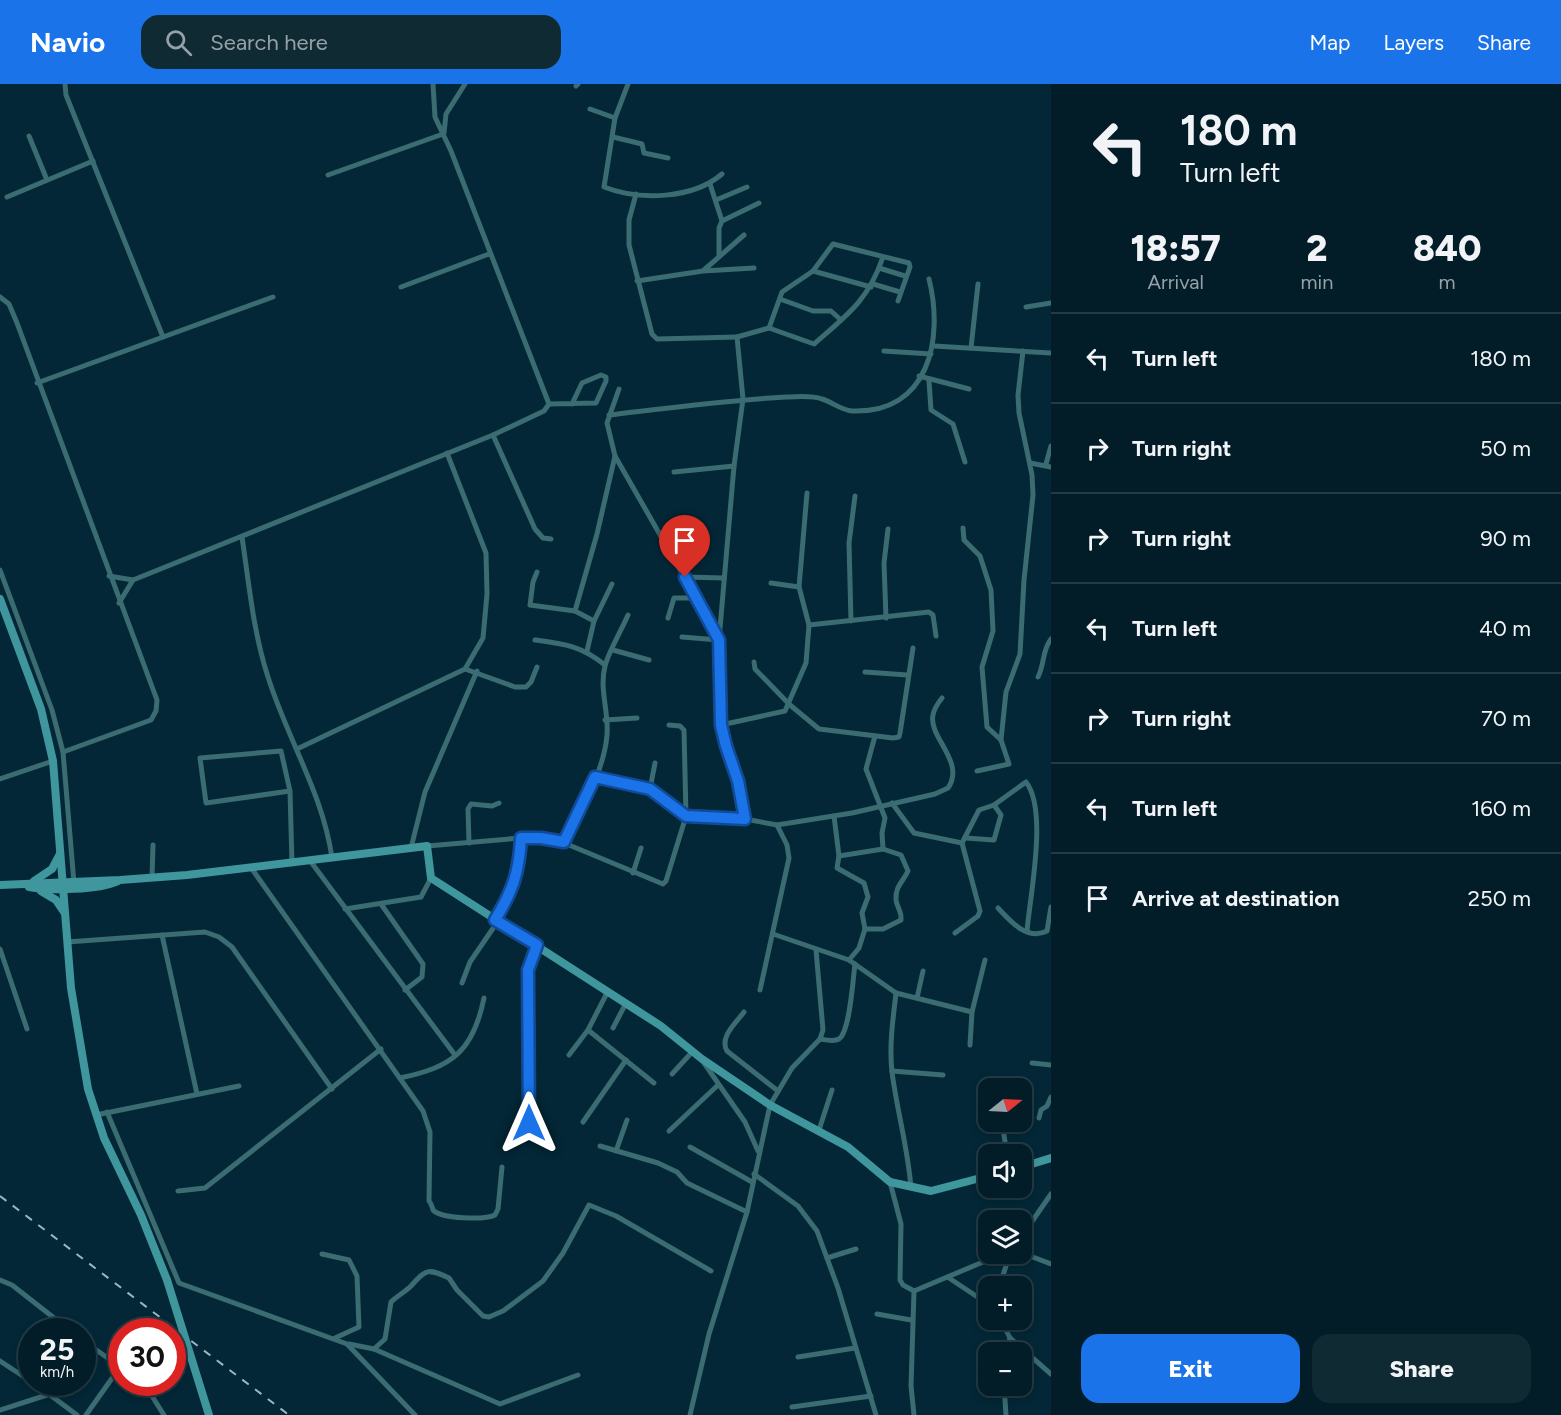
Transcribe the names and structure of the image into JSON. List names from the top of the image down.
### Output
{
  "north": "right",
  "page": {
    "header": "Navio",
    "search": "Search here",
    "nav": ["Map", "Layers", "Share"],
    "turn": ["180 m", "Turn left"],
    "eta": [
      "18:57",
      "Arrival",
      "2",
      "min",
      "840",
      "m"
    ],
    "list": [
      {
        "name": "Turn left",
        "value": "180 m"
      },
      {
        "name": "Turn right",
        "value": "50 m"
      },
      {
        "name": "Turn right",
        "value": "90 m"
      },
      {
        "name": "Turn left",
        "value": "40 m"
      },
      {
        "name": "Turn right",
        "value": "70 m"
      },
      {
        "name": "Turn left",
        "value": "160 m"
      },
      {
        "name": "Arrive at destination",
        "value": "250 m"
      }
    ],
    "map_buttons": ["+", "−"],
    "speed": "25 km/h",
    "limit": "30",
    "buttons": ["Exit", "Share"]
  }
}
